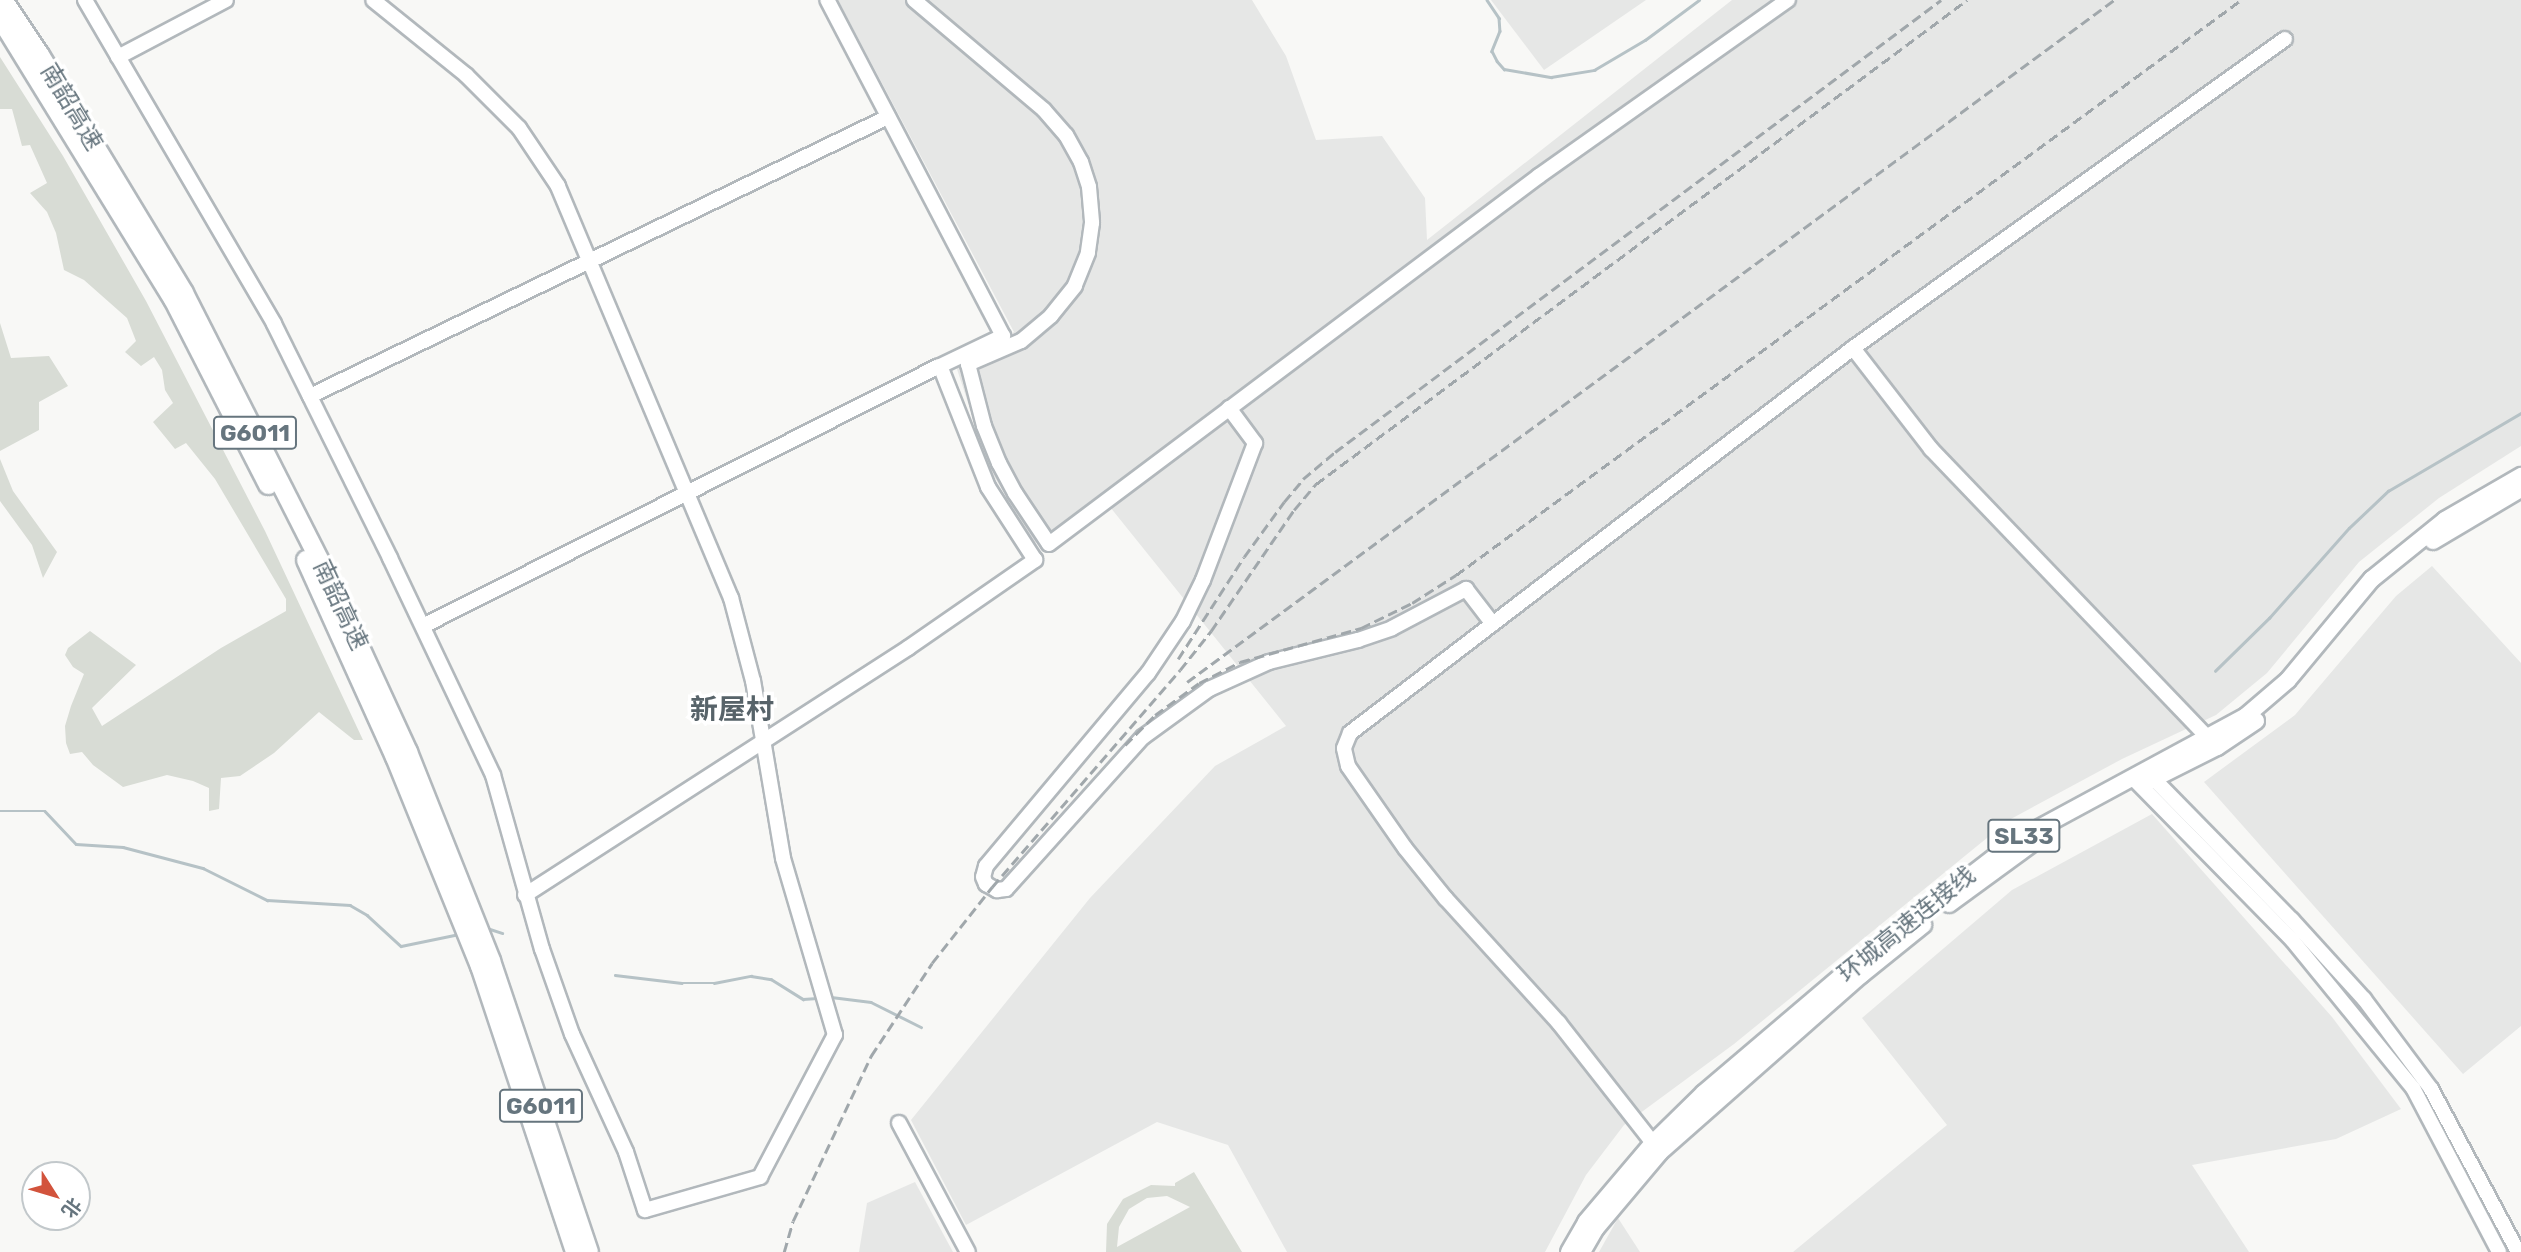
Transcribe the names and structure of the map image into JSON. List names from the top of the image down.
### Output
{
  "streets": {
    "highway": ["南韶高速", "G6011"],
    "main road": ["SL33", "环城高速连接线"]
  },
  "districts": ["新屋村"],
  "north": "bottom right"
}
